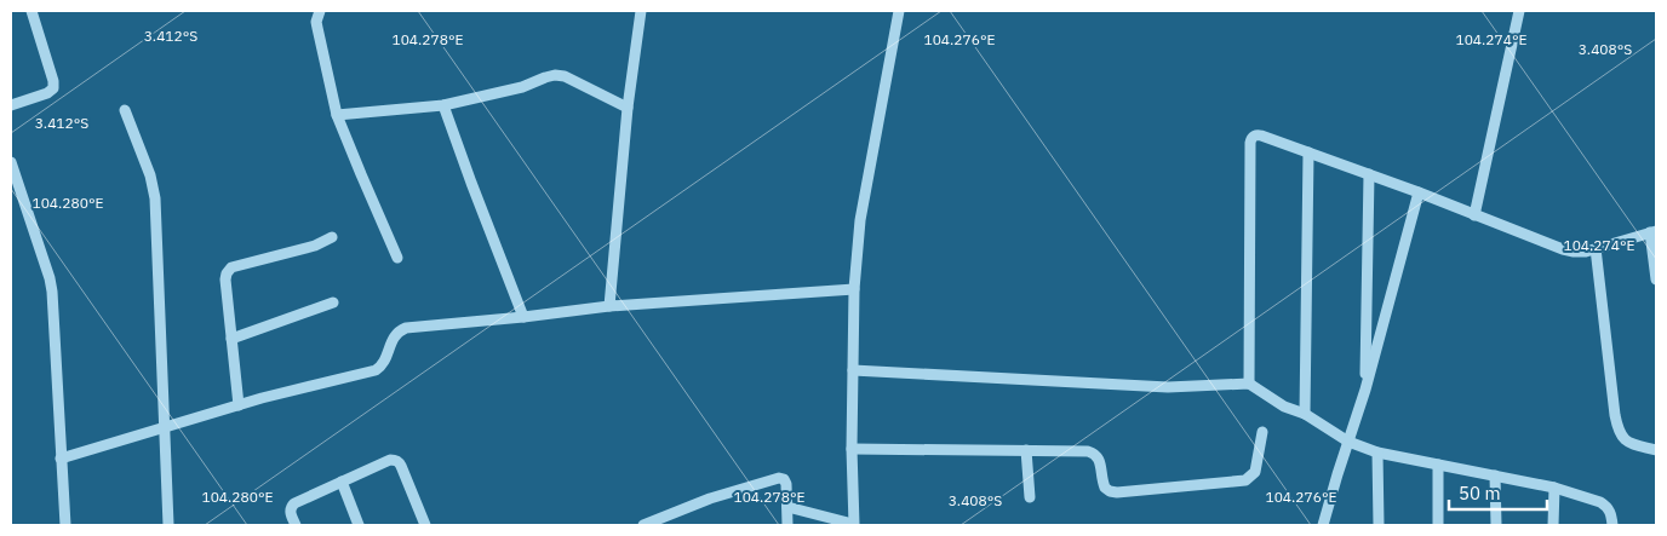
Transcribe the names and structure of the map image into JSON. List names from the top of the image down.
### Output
{
  "scale_bar": "50 m",
  "coordinates": [
    "3.412°S",
    "104.278°E",
    "104.274°E",
    "104.276°E",
    "3.408°S",
    "104.280°E"
  ]
}
